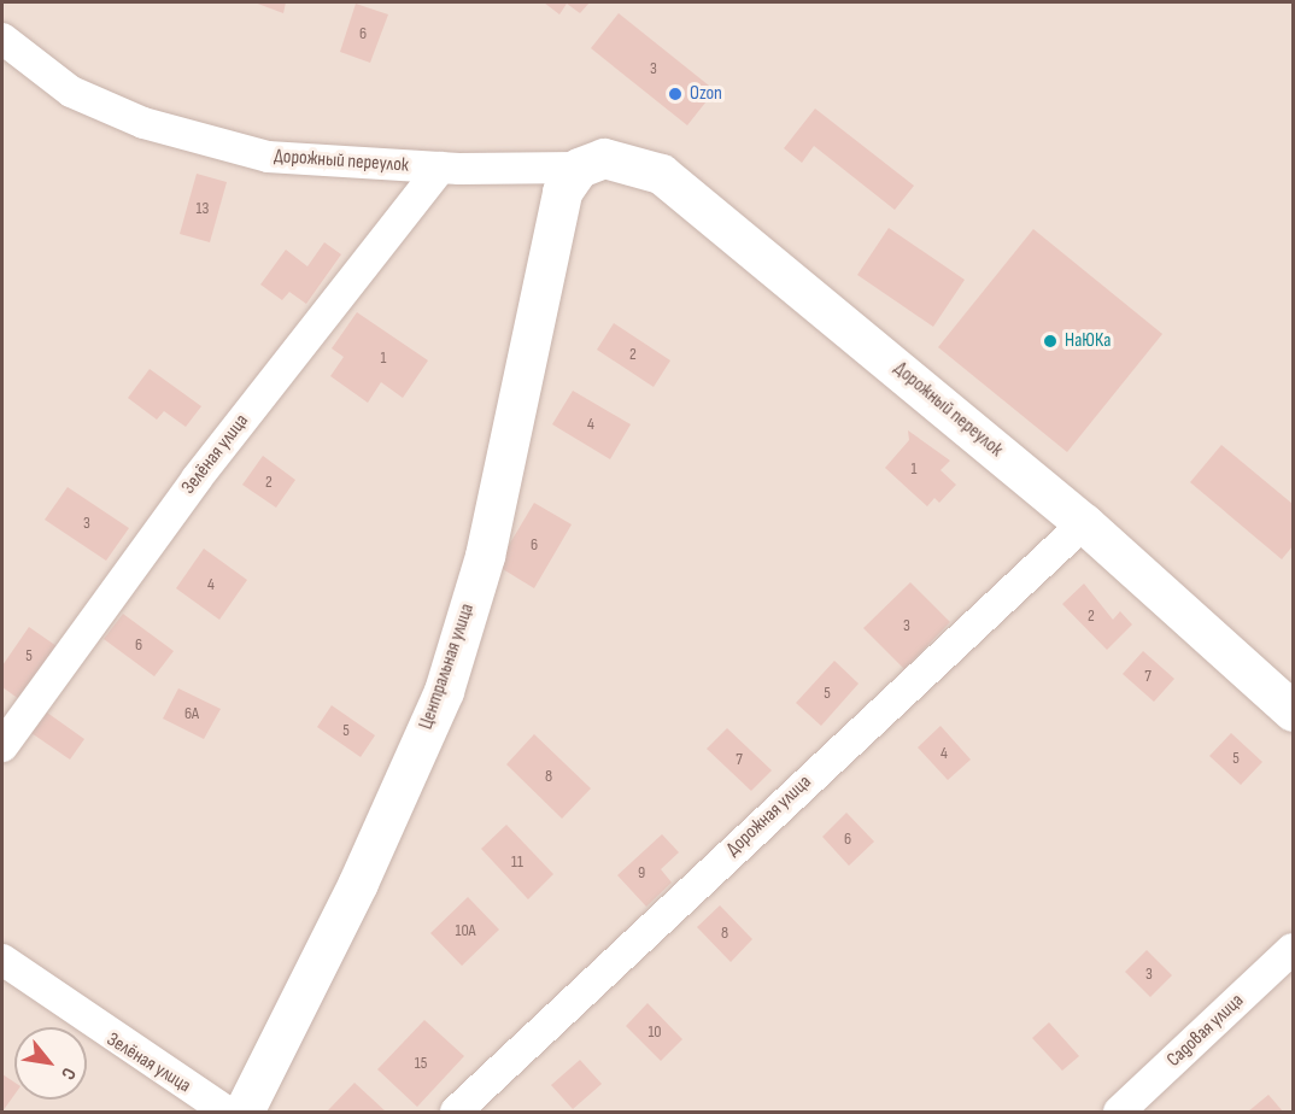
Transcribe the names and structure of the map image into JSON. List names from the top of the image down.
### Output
{
  "streets": {
    "street": [
      "Дорожный переулок",
      "Зелёная улица",
      "Центральная улица",
      "Дорожная улица",
      "Садовая улица"
    ]
  },
  "crossings": [
    ["Дорожный переулок", "Зелёная улица"],
    ["Дорожный переулок", "Центральная улица"],
    ["Дорожный переулок", "Дорожная улица"]
  ],
  "places": ["Ozon", "НаЮКа"],
  "house_numbers": [
    "6",
    "3",
    "13",
    "2",
    "1",
    "4",
    "1",
    "2",
    "3",
    "6",
    "4",
    "2",
    "3",
    "6",
    "5",
    "7",
    "5",
    "6А",
    "5",
    "4",
    "5",
    "7",
    "8",
    "6",
    "11",
    "9",
    "10А",
    "8",
    "3",
    "10",
    "15"
  ],
  "north": "bottom right"
}
